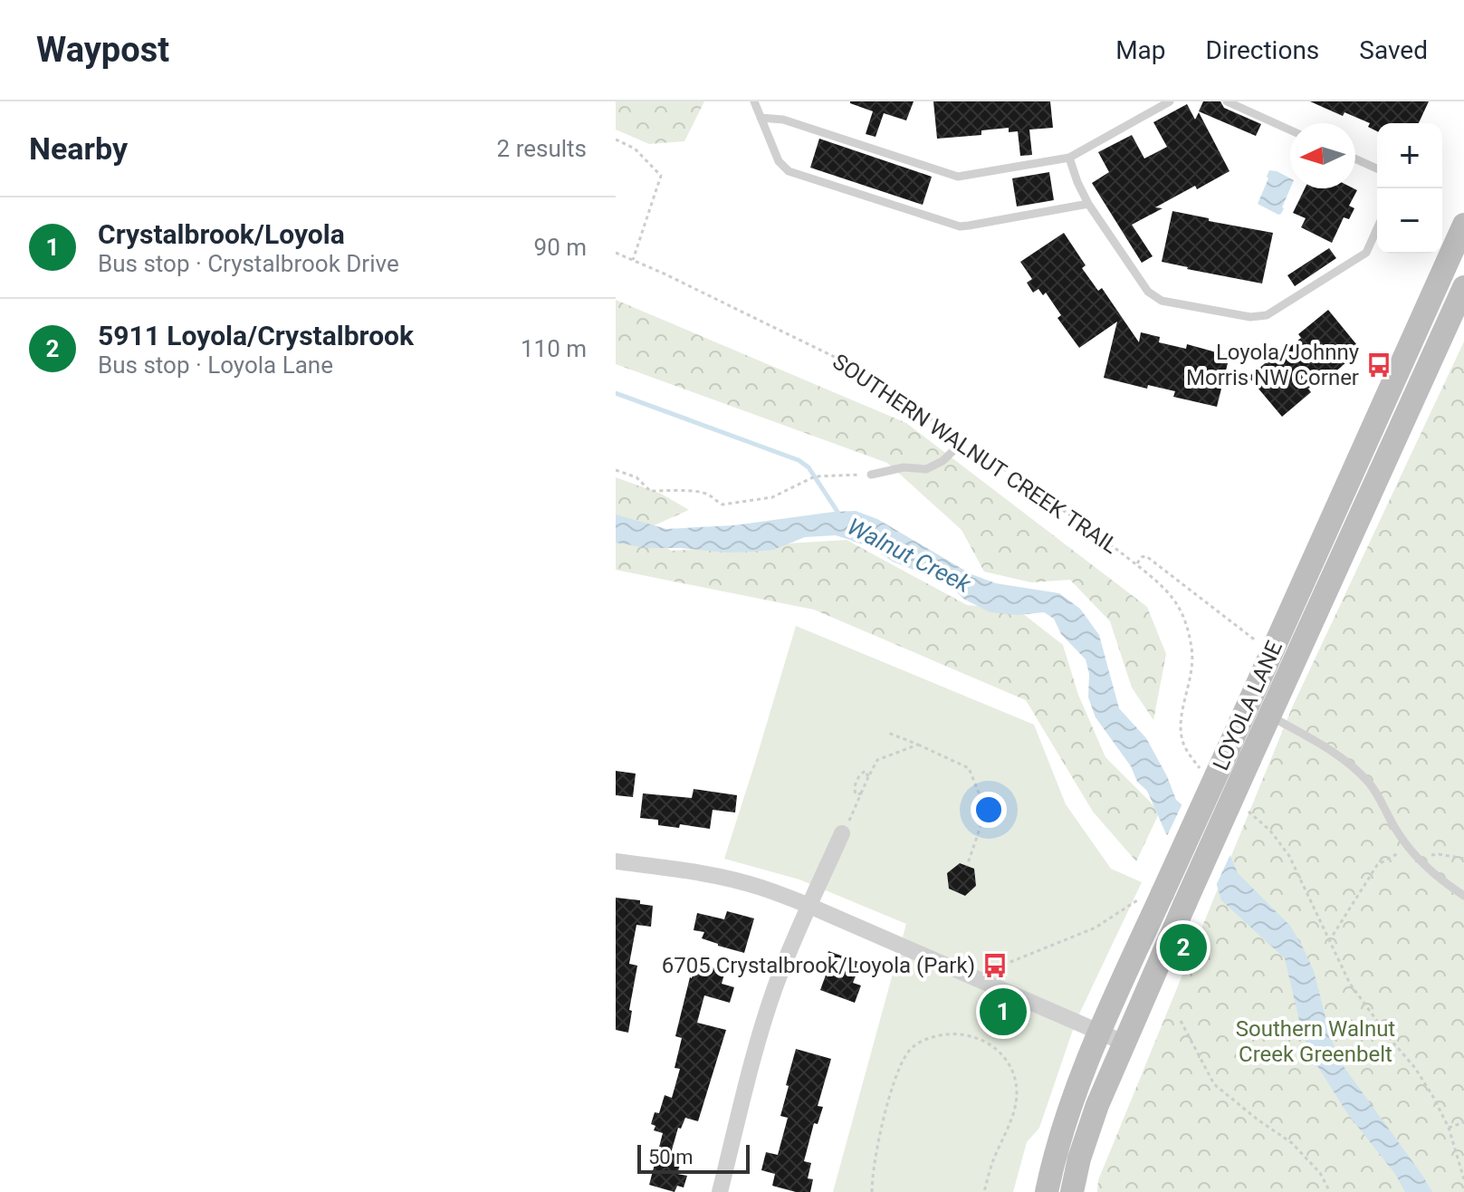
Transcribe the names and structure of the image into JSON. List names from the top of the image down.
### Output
{
  "streets": {
    "main road": ["LOYOLA LANE"],
    "path": ["SOUTHERN WALNUT CREEK TRAIL"]
  },
  "water": ["Walnut Creek"],
  "parks": ["Southern Walnut Creek Greenbelt"],
  "places": {
    "bus stop": ["Loyola/Johnny Morris NW Corner", "6705 Crystalbrook/Loyola (Park)"]
  },
  "scale_bar": "50 m",
  "north": "left",
  "page": {
    "header": "Waypost",
    "nav": ["Map", "Directions", "Saved"],
    "heading": ["Nearby", "2 results"],
    "map_buttons": ["+", "−"],
    "list": [
      {
        "mark": "1",
        "name": "Crystalbrook/Loyola",
        "note": "Bus stop · Crystalbrook Drive",
        "value": "90 m"
      },
      {
        "mark": "2",
        "name": "5911 Loyola/Crystalbrook",
        "note": "Bus stop · Loyola Lane",
        "value": "110 m"
      }
    ],
    "pins": ["2", "1"],
    "scale": "50 m"
  }
}
